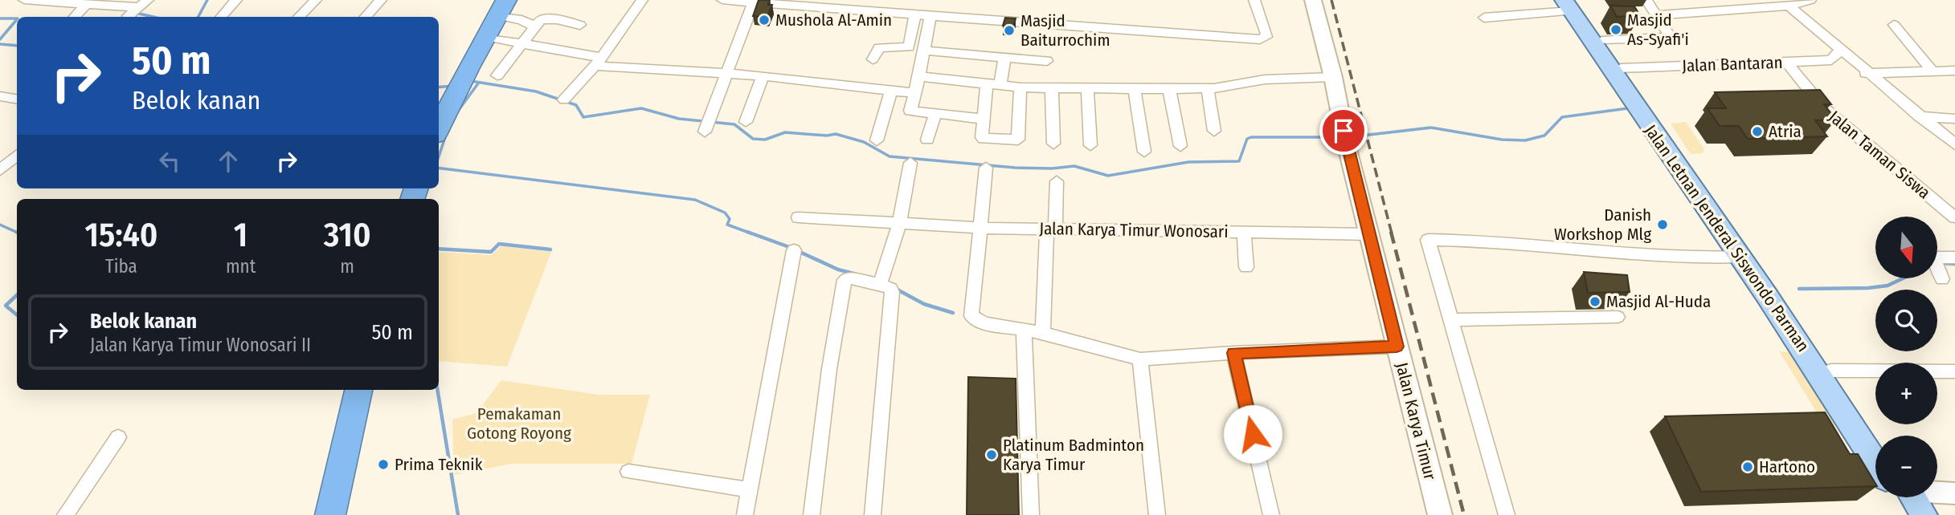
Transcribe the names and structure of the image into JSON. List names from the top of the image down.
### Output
{
  "streets": {
    "main road": ["Jalan Letnan Jenderal Siswondo Parman"],
    "street": [
      "Jalan Bantaran",
      "Jalan Taman Siswa",
      "Jalan Karya Timur Wonosari",
      "Jalan Karya Timur"
    ]
  },
  "crossings": [
    ["Jalan Bantaran", "Jalan Taman Siswa"],
    ["Jalan Bantaran", "Jalan Letnan Jenderal Siswondo Parman"],
    ["Jalan Karya Timur Wonosari", "Jalan Karya Timur"]
  ],
  "parks": ["Pemakaman Gotong Royong"],
  "places": [
    "Mushola Al-Amin",
    "Masjid As-Syafi'i",
    "Masjid Baiturrochim",
    "Atria",
    "Danish Workshop Mlg",
    "Masjid Al-Huda",
    "Platinum Badminton Karya Timur",
    "Prima Teknik",
    "Hartono"
  ],
  "north": "bottom",
  "page": {
    "turn": ["50 m", "Belok kanan"],
    "eta": [
      "15:40",
      "Tiba",
      "1",
      "mnt",
      "310",
      "m"
    ],
    "map_buttons": ["+", "−"],
    "list": [
      {
        "name": "Belok kanan",
        "note": "Jalan Karya Timur Wonosari II",
        "value": "50 m"
      }
    ]
  }
}
